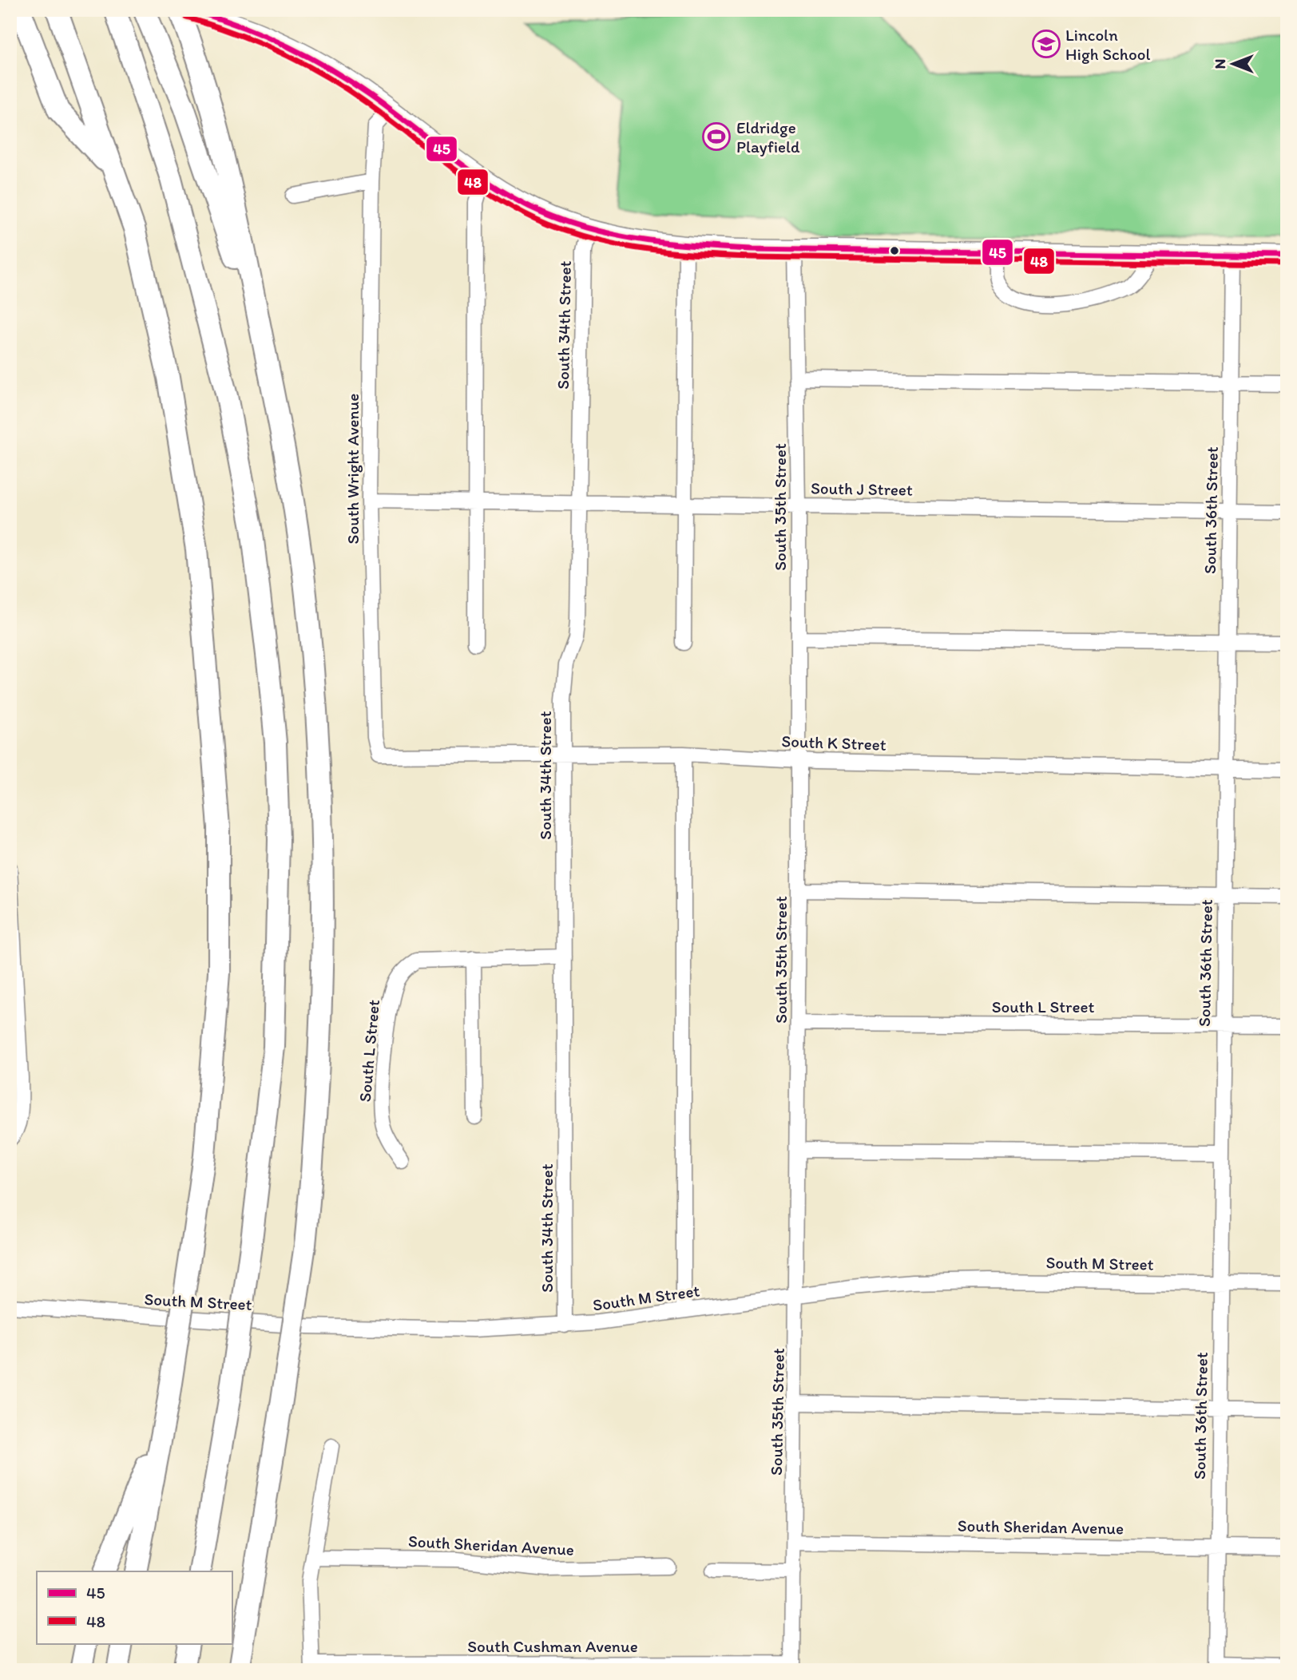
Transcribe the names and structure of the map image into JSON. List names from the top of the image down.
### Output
{
  "streets": {
    "street": [
      "South 34th Street",
      "South Wright Avenue",
      "South J Street",
      "South 35th Street",
      "South 36th Street",
      "South K Street",
      "South L Street",
      "South M Street",
      "South Sheridan Avenue",
      "South Cushman Avenue"
    ]
  },
  "crossings": [
    ["South 34th Street", "South J Street"],
    ["South 34th Street", "South K Street"],
    ["South 34th Street", "South L Street"],
    ["South 34th Street", "South M Street"],
    ["South Wright Avenue", "South J Street"],
    ["South Wright Avenue", "South K Street"],
    ["South J Street", "South 35th Street"],
    ["South J Street", "South 36th Street"],
    ["South 35th Street", "South K Street"],
    ["South 35th Street", "South L Street"],
    ["South 35th Street", "South M Street"],
    ["South 35th Street", "South Sheridan Avenue"],
    ["South 35th Street", "South Cushman Avenue"],
    ["South 36th Street", "South K Street"],
    ["South 36th Street", "South L Street"],
    ["South 36th Street", "South M Street"],
    ["South 36th Street", "South Sheridan Avenue"]
  ],
  "places": {
    "school or university": ["Lincoln High School"],
    "sports": ["Eldridge Playfield"]
  },
  "lines": ["transit line 45", "transit line 48"],
  "legend": ["45", "48"],
  "north": "left"
}
